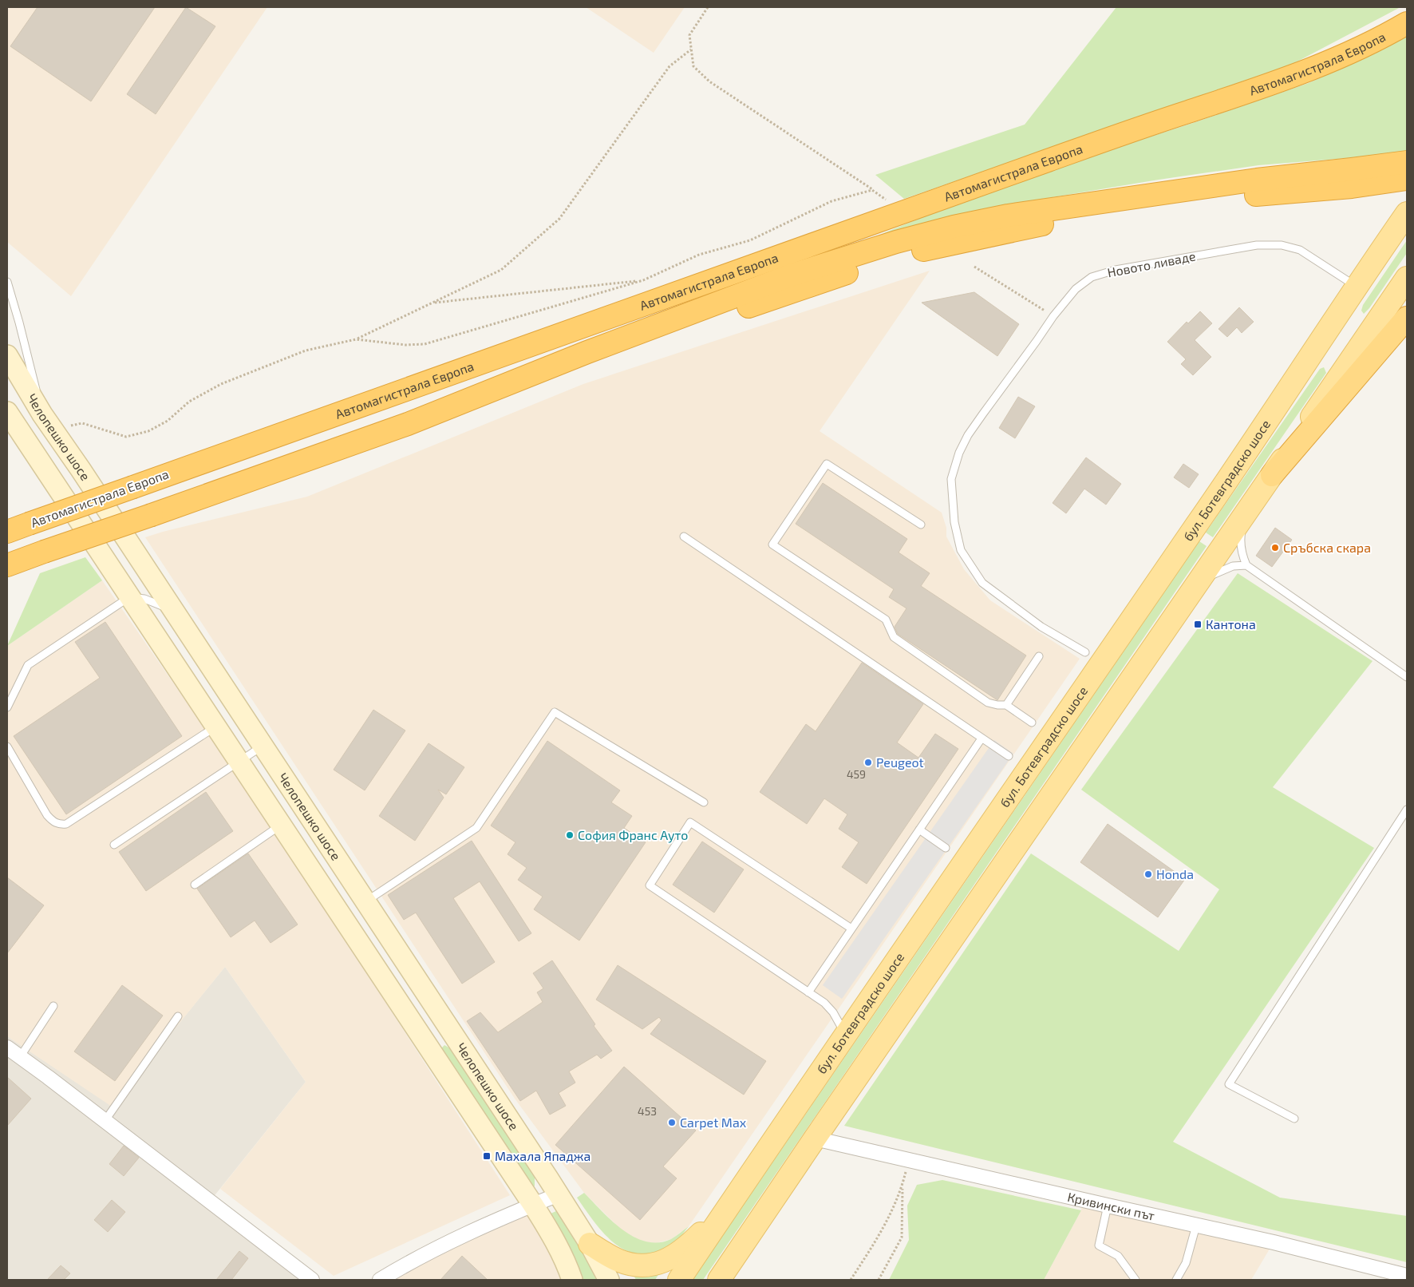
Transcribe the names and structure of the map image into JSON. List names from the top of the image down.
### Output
{
  "streets": {
    "highway": ["Автомагистрала Европа"],
    "main road": ["Челопешко шосе", "бул. Ботевградско шосе"],
    "street": ["Кривински път"],
    "lane": ["Новото ливаде"]
  },
  "crossings": [
    ["Новото ливаде", "бул. Ботевградско шосе"]
  ],
  "places": {
    "other": [
      "Сръбска скара",
      "Peugeot",
      "София Франс Ауто",
      "Honda",
      "Carpet Max"
    ],
    "transit": ["Кантона", "Махала Япаджа"]
  },
  "house_numbers": ["459", "453"]
}
